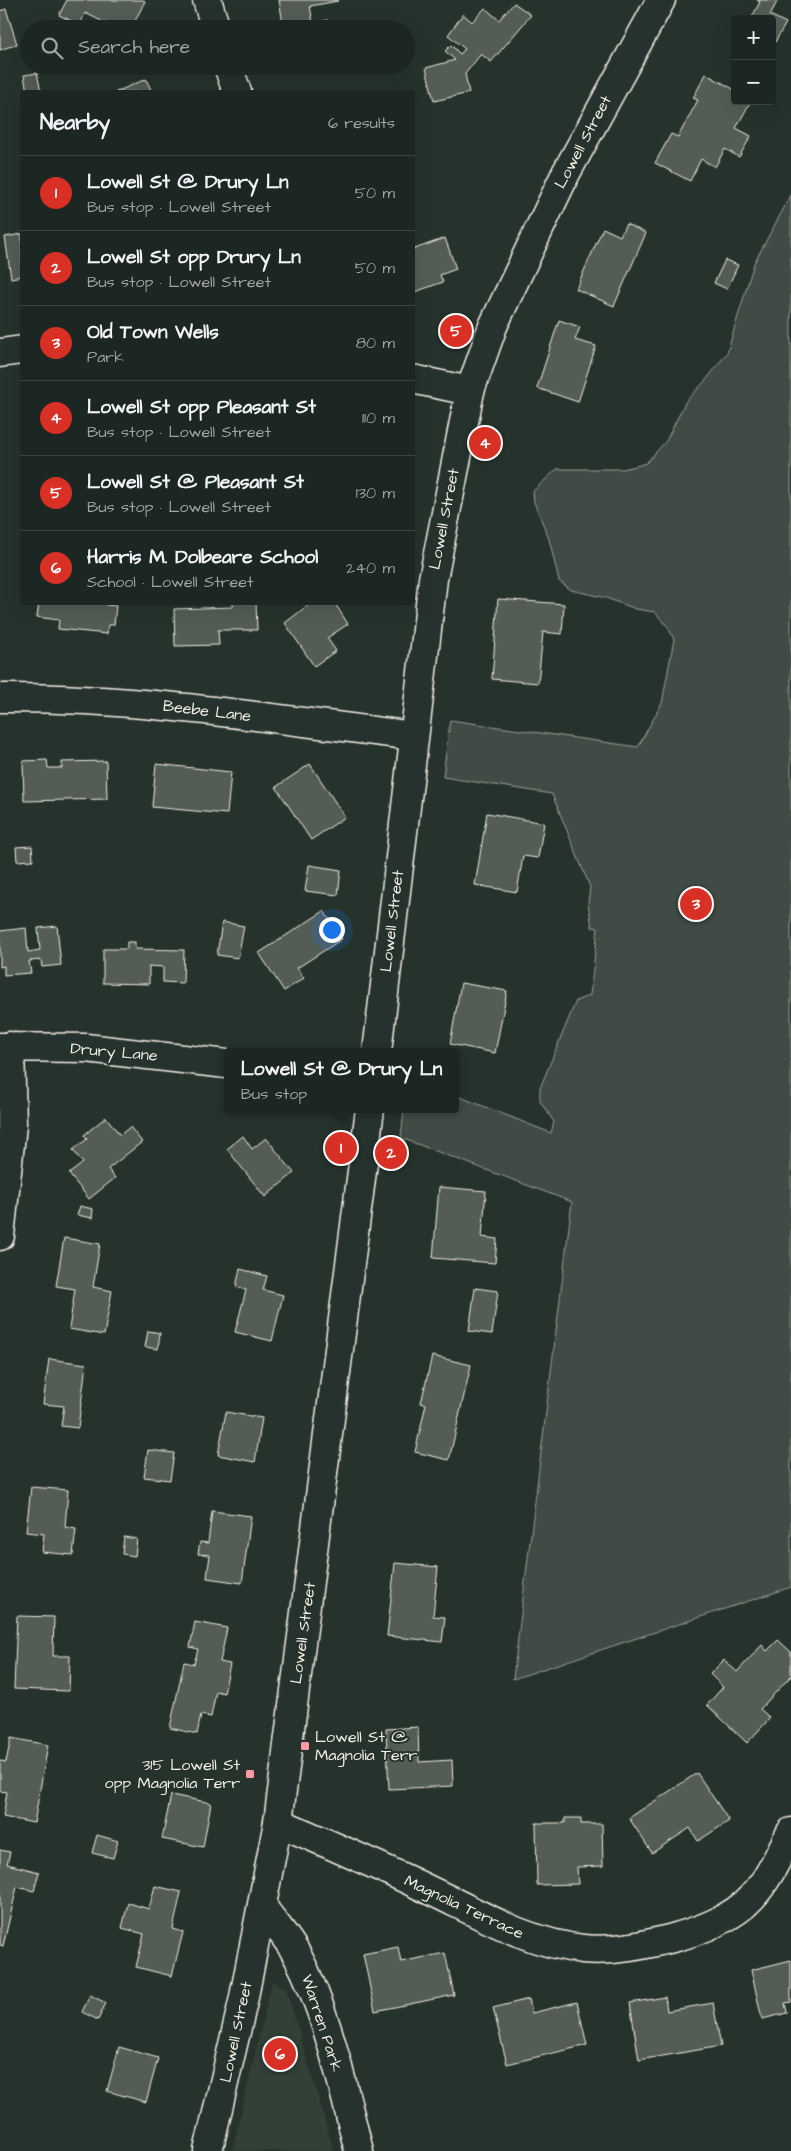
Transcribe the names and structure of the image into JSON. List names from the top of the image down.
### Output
{
  "streets": {
    "main road": [
      "Lowell Street",
      "Beebe Lane",
      "Drury Lane",
      "Magnolia Terrace",
      "Warren Park"
    ]
  },
  "crossings": [
    ["Lowell Street", "Beebe Lane"],
    ["Lowell Street", "Magnolia Terrace"],
    ["Lowell Street", "Warren Park"]
  ],
  "places": {
    "transit": ["Lowell St @ Magnolia Terr", "315 Lowell St opp Magnolia Terr"]
  },
  "page": {
    "map_buttons": ["+", "−"],
    "search": "Search here",
    "heading": ["Nearby", "6 results"],
    "list": [
      {
        "mark": "1",
        "name": "Lowell St @ Drury Ln",
        "note": "Bus stop · Lowell Street",
        "value": "50 m"
      },
      {
        "mark": "2",
        "name": "Lowell St opp Drury Ln",
        "note": "Bus stop · Lowell Street",
        "value": "50 m"
      },
      {
        "mark": "3",
        "name": "Old Town Wells",
        "note": "Park",
        "value": "80 m"
      },
      {
        "mark": "4",
        "name": "Lowell St opp Pleasant St",
        "note": "Bus stop · Lowell Street",
        "value": "110 m"
      },
      {
        "mark": "5",
        "name": "Lowell St @ Pleasant St",
        "note": "Bus stop · Lowell Street",
        "value": "130 m"
      },
      {
        "mark": "6",
        "name": "Harris M. Dolbeare School",
        "note": "School · Lowell Street",
        "value": "240 m"
      }
    ],
    "pins": [
      "5",
      "4",
      "3",
      "1",
      "2",
      "6"
    ],
    "popup": ["Lowell St @ Drury Ln", "Bus stop"]
  }
}
